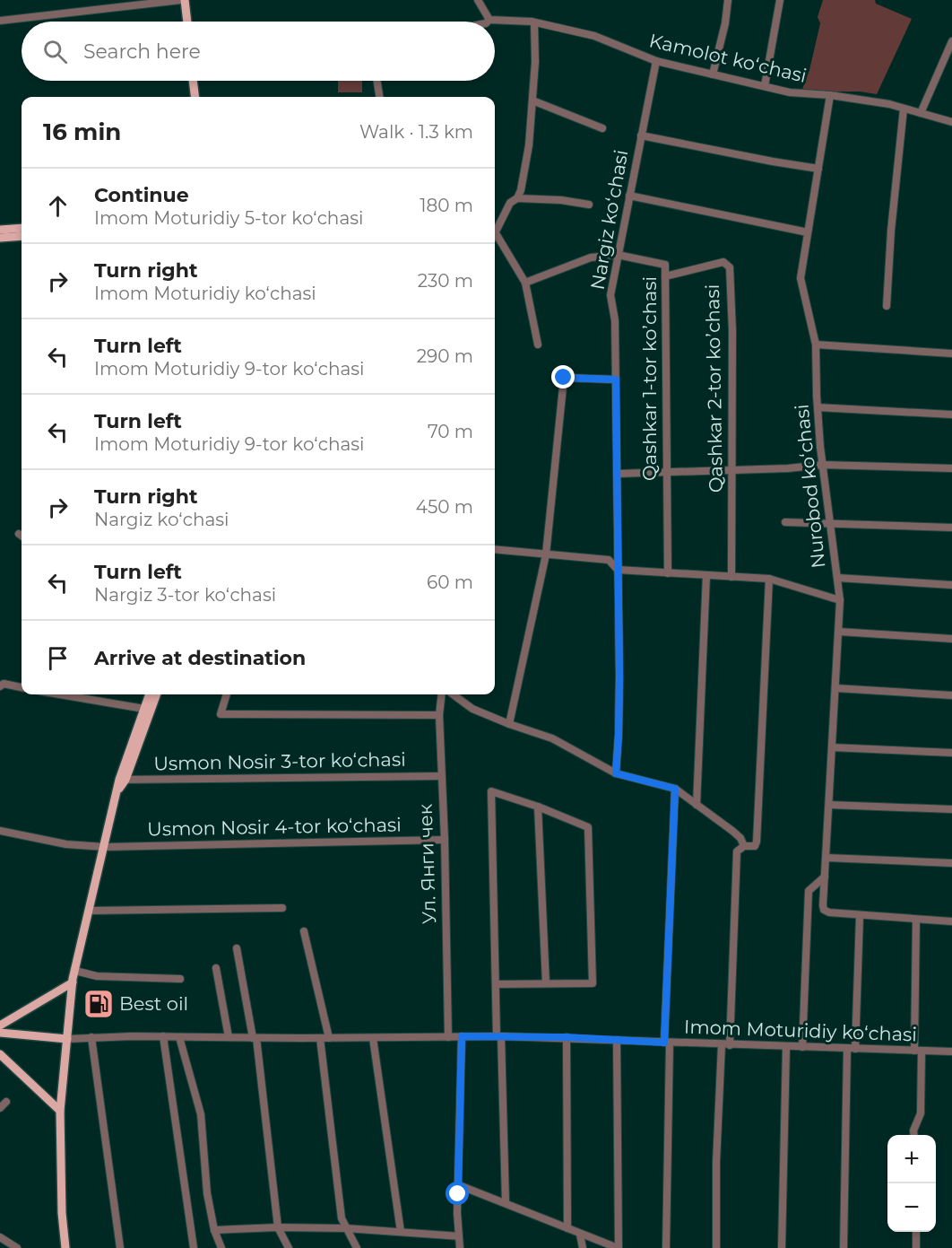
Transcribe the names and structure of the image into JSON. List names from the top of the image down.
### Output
{
  "streets": {
    "street": [
      "Kamolot koʻchasi",
      "Nargiz koʻchasi",
      "Qashkar 1-tor koʼchasi",
      "Qashkar 2-tor koʼchasi",
      "Nurobod koʻchasi",
      "Usmon Nosir 3-tor koʻchasi",
      "Usmon Nosir 4-tor koʻchasi",
      "Ул. Янги чек",
      "Imom Moturidiy koʻchasi"
    ]
  },
  "crossings": [
    ["Kamolot koʻchasi", "Nargiz koʻchasi"],
    ["Kamolot koʻchasi", "Nurobod koʻchasi"],
    ["Nargiz koʻchasi", "Qashkar 1-tor koʼchasi"],
    ["Qashkar 1-tor koʼchasi", "Qashkar 2-tor koʼchasi"],
    ["Usmon Nosir 3-tor koʻchasi", "Ул. Янги чек"],
    ["Usmon Nosir 4-tor koʻchasi", "Ул. Янги чек"],
    ["Ул. Янги чек", "Imom Moturidiy koʻchasi"]
  ],
  "places": {
    "fuel station": ["Best oil"]
  },
  "page": {
    "search": "Search here",
    "heading": ["16 min", "Walk · 1.3 km"],
    "list": [
      ["Continue", "Imom Moturidiy 5-tor koʻchasi", "180 m"],
      ["Turn right", "Imom Moturidiy koʻchasi", "230 m"],
      ["Turn left", "Imom Moturidiy 9-tor koʻchasi", "290 m"],
      ["Turn left", "Imom Moturidiy 9-tor koʻchasi", "70 m"],
      ["Turn right", "Nargiz koʻchasi", "450 m"],
      ["Turn left", "Nargiz 3-tor koʻchasi", "60 m"],
      "Arrive at destination"
    ],
    "map_buttons": ["+", "−"]
  }
}
